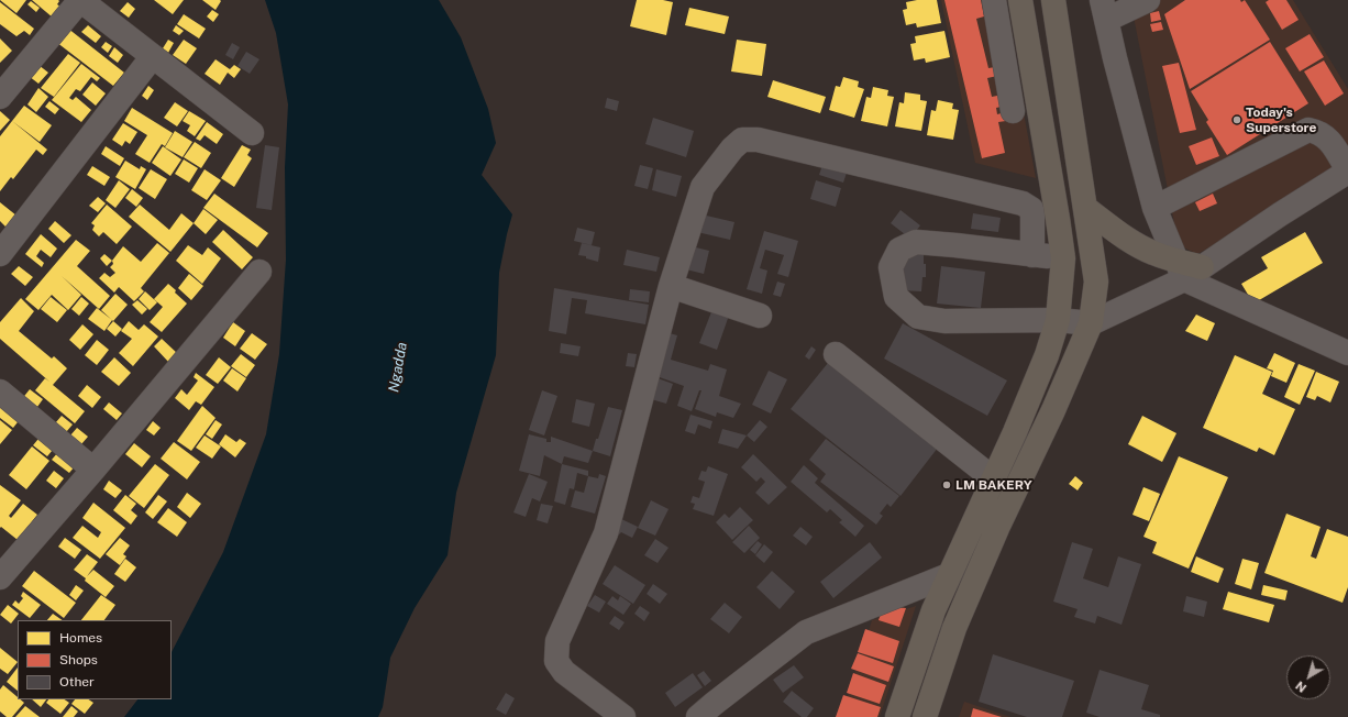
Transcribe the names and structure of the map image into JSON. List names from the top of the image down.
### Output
{
  "water": ["Ngadda"],
  "places": ["Today's Superstore", "LM BAKERY"],
  "legend": ["Homes", "Shops", "Other"],
  "north": "bottom left"
}
